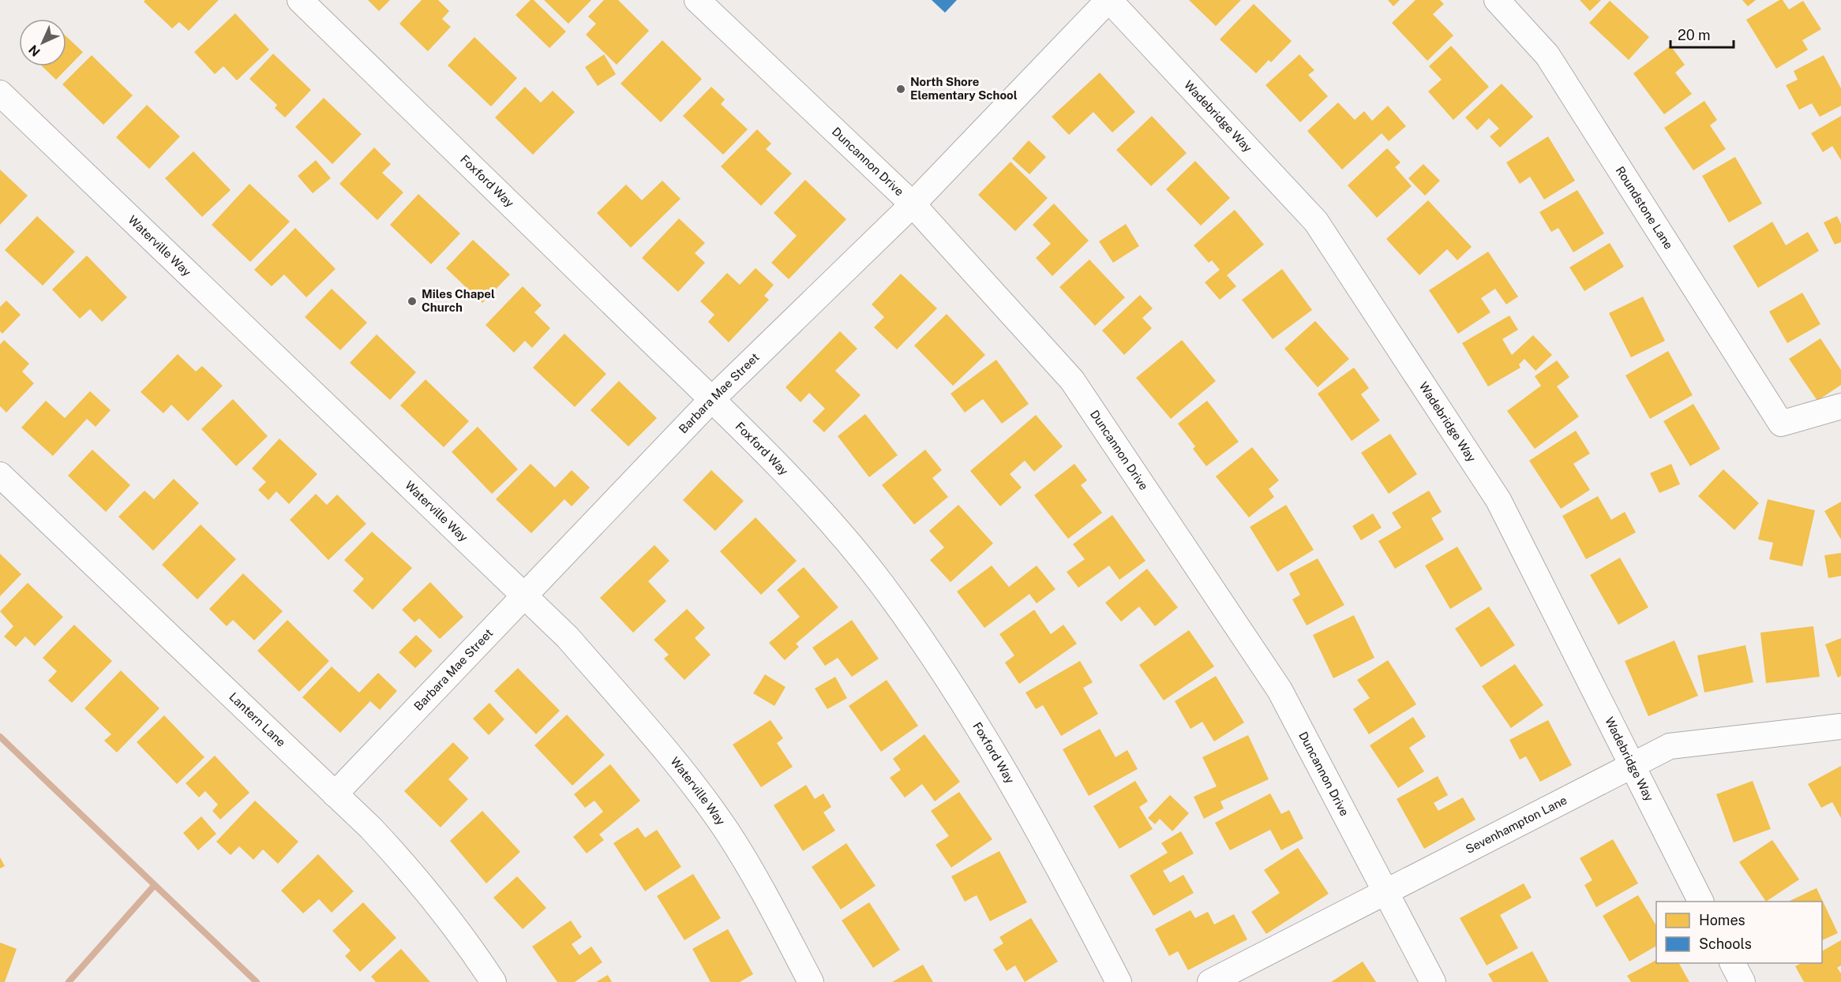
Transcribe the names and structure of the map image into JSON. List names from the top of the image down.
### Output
{
  "streets": {
    "street": [
      "Wadebridge Way",
      "Duncannon Drive",
      "Foxford Way",
      "Roundstone Lane",
      "Waterville Way",
      "Barbara Mae Street",
      "Lantern Lane",
      "Sevenhampton Lane"
    ]
  },
  "crossings": [
    ["Wadebridge Way", "Barbara Mae Street"],
    ["Wadebridge Way", "Sevenhampton Lane"],
    ["Duncannon Drive", "Barbara Mae Street"],
    ["Duncannon Drive", "Sevenhampton Lane"],
    ["Foxford Way", "Barbara Mae Street"],
    ["Waterville Way", "Barbara Mae Street"],
    ["Barbara Mae Street", "Lantern Lane"]
  ],
  "places": ["North Shore Elementary School", "Miles Chapel Church"],
  "legend": ["Homes", "Schools"],
  "scale_bar": "20 m",
  "north": "bottom left"
}
